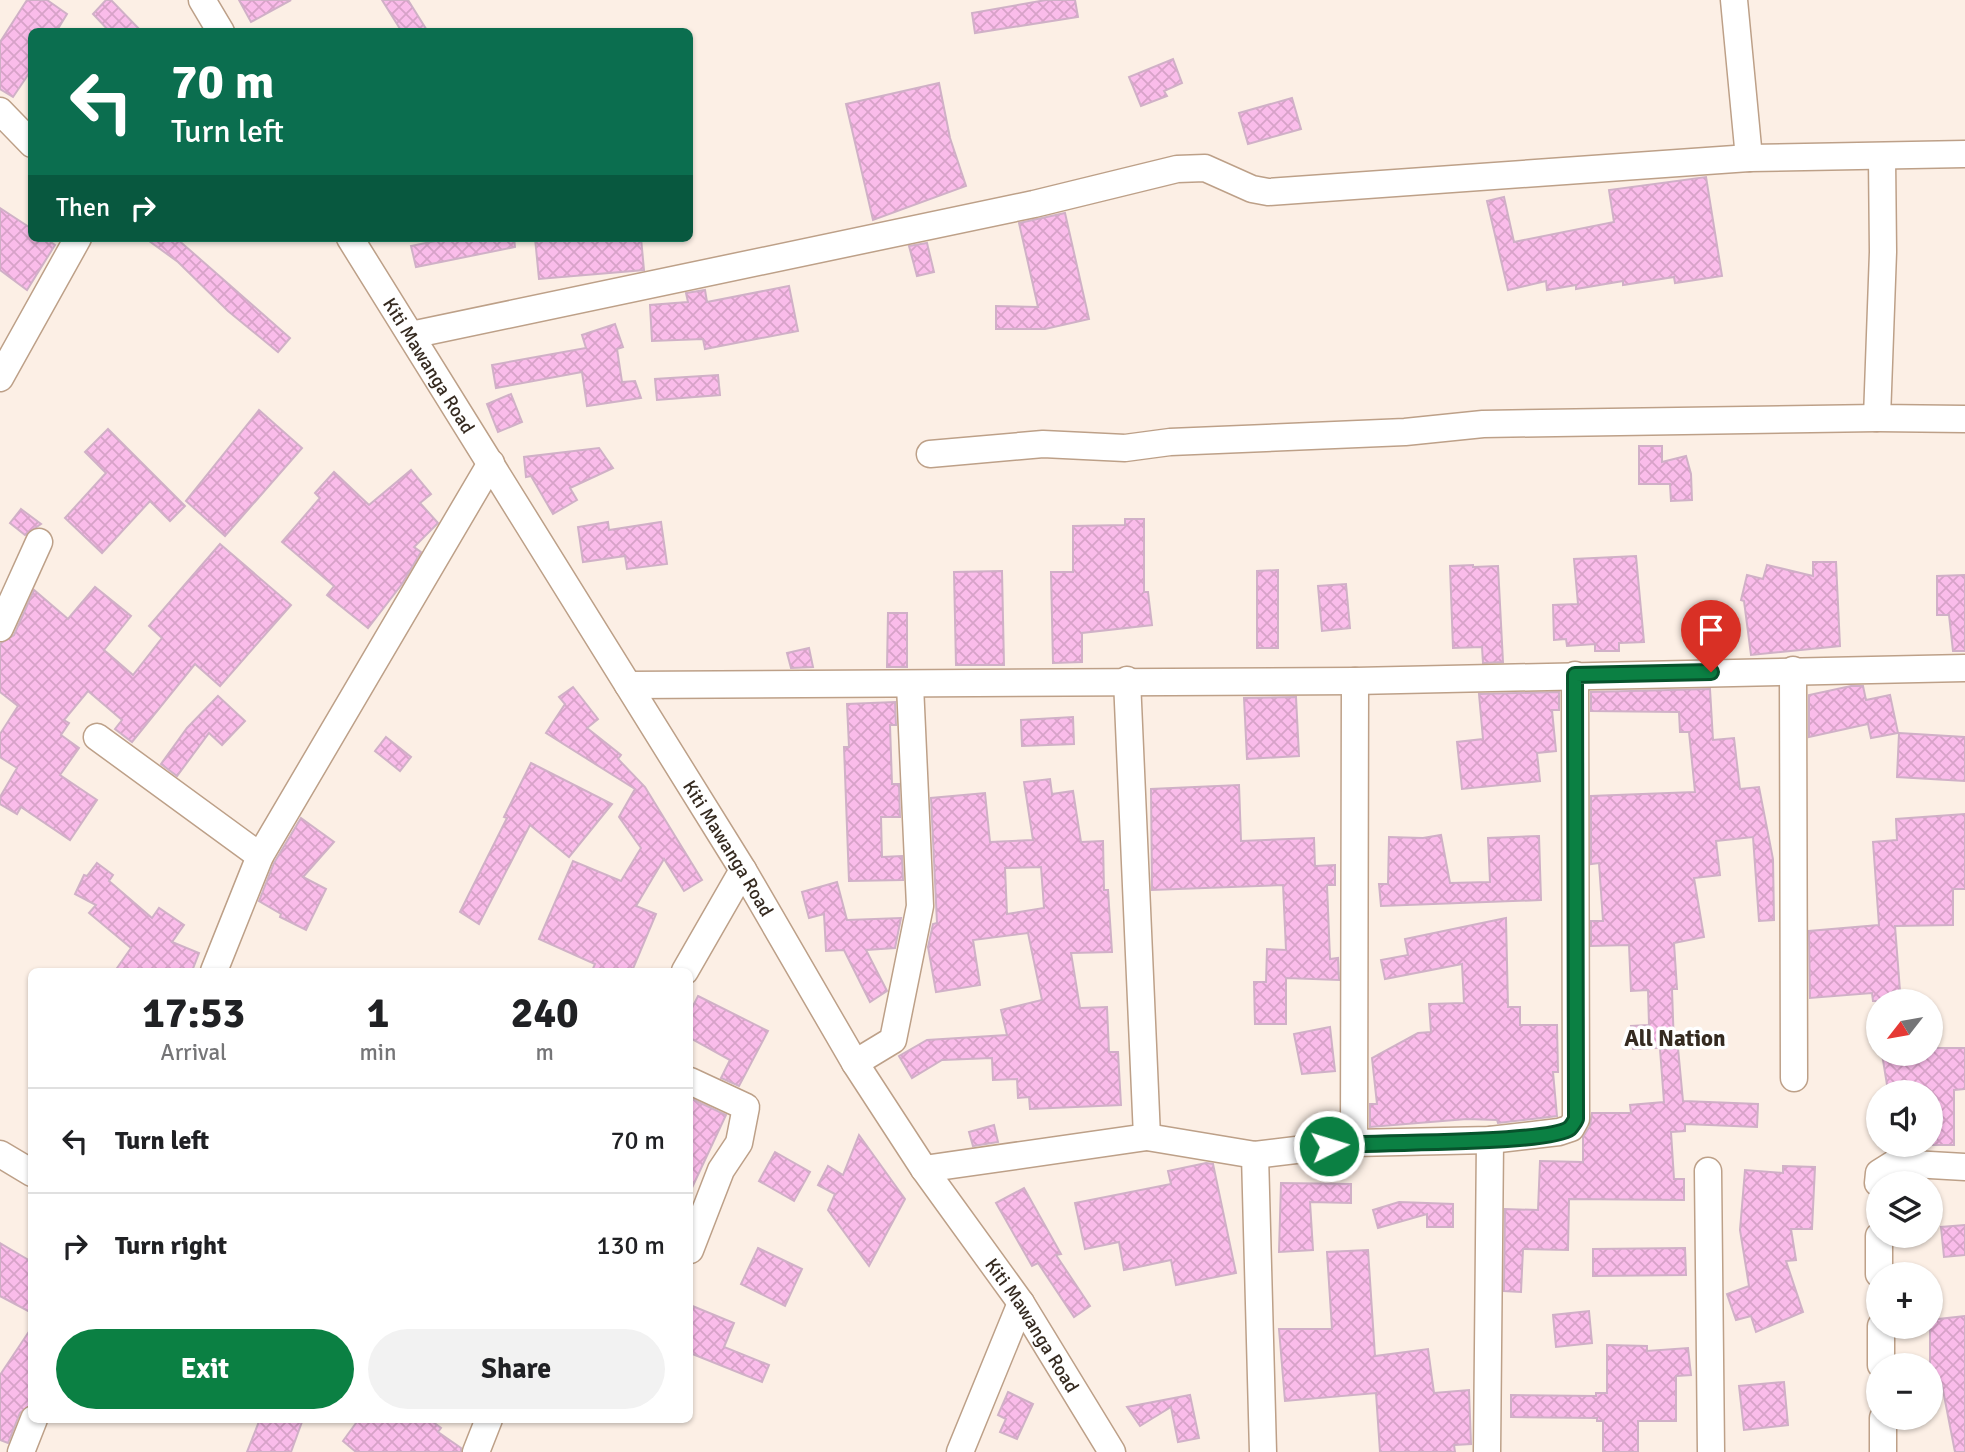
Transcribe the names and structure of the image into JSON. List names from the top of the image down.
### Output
{
  "streets": {
    "street": ["Kiti Mawanga Road"]
  },
  "districts": ["All Nation"],
  "north": "bottom left",
  "page": {
    "turn": ["70 m", "Turn left"],
    "then": "Then",
    "eta": [
      "17:53",
      "Arrival",
      "1",
      "min",
      "240",
      "m"
    ],
    "map_buttons": ["+", "−"],
    "list": [
      {
        "name": "Turn left",
        "value": "70 m"
      },
      {
        "name": "Turn right",
        "value": "130 m"
      }
    ],
    "buttons": ["Exit", "Share"]
  }
}
